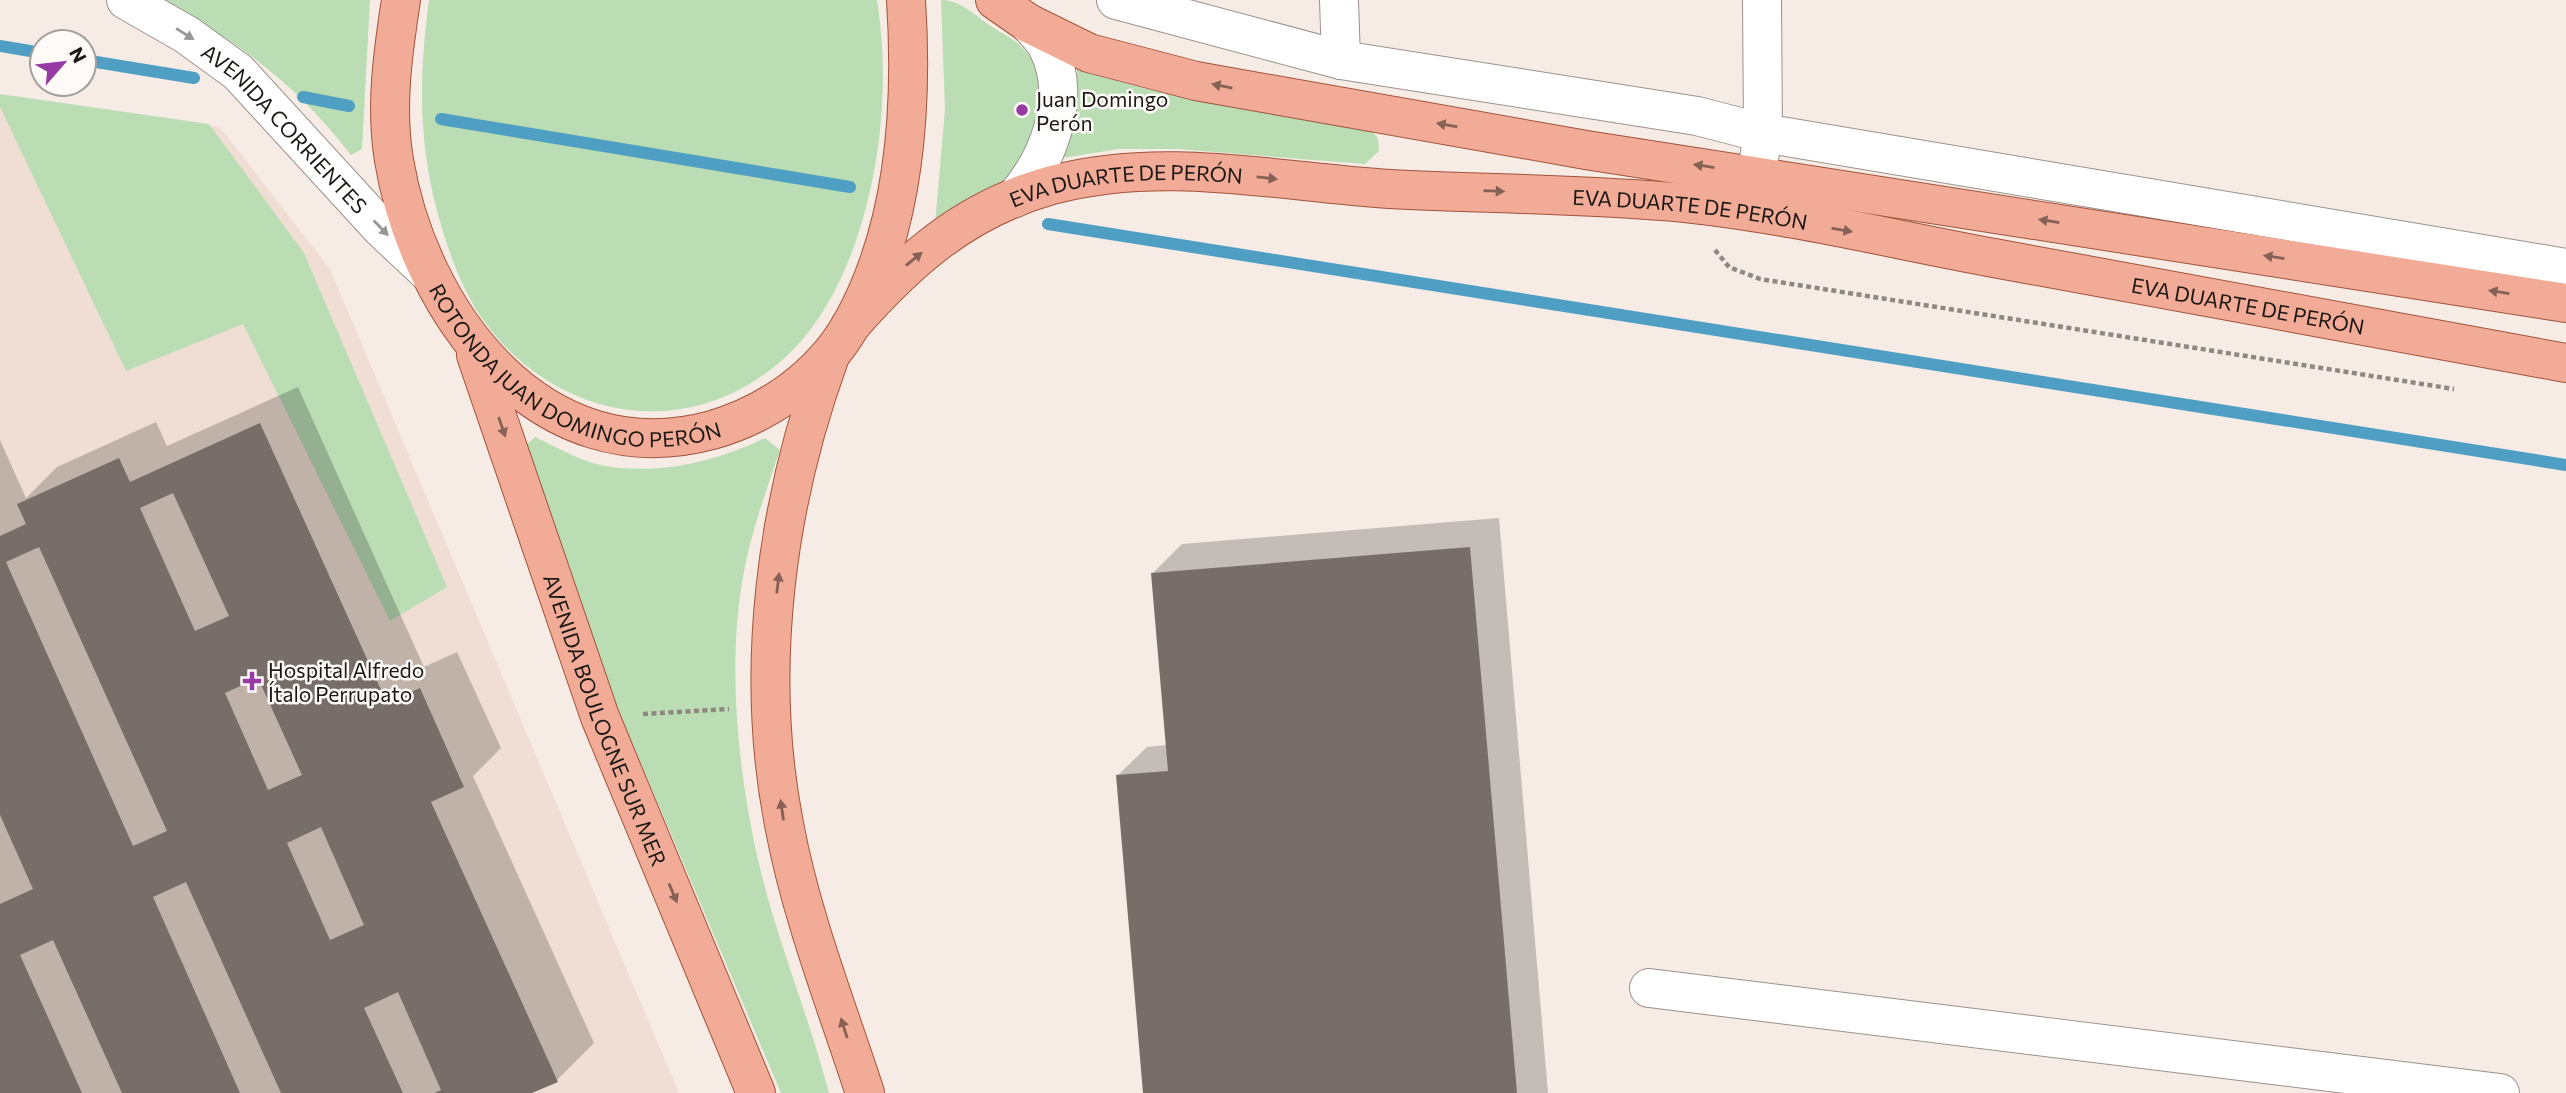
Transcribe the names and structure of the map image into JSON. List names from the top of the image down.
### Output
{
  "streets": {
    "main road": ["EVA DUARTE DE PERÓN", "ROTONDA JUAN DOMINGO PERÓN", "AVENIDA BOULOGNE SUR MER"],
    "street": ["AVENIDA CORRIENTES"]
  },
  "crossings": [
    ["AVENIDA CORRIENTES", "ROTONDA JUAN DOMINGO PERÓN"],
    ["EVA DUARTE DE PERÓN", "ROTONDA JUAN DOMINGO PERÓN"],
    ["ROTONDA JUAN DOMINGO PERÓN", "AVENIDA BOULOGNE SUR MER"]
  ],
  "one_way": ["AVENIDA CORRIENTES"],
  "places": {
    "other": ["Juan Domingo Perón"],
    "health": ["Hospital Alfredo Ítalo Perrupato"]
  },
  "north": "top right"
}
